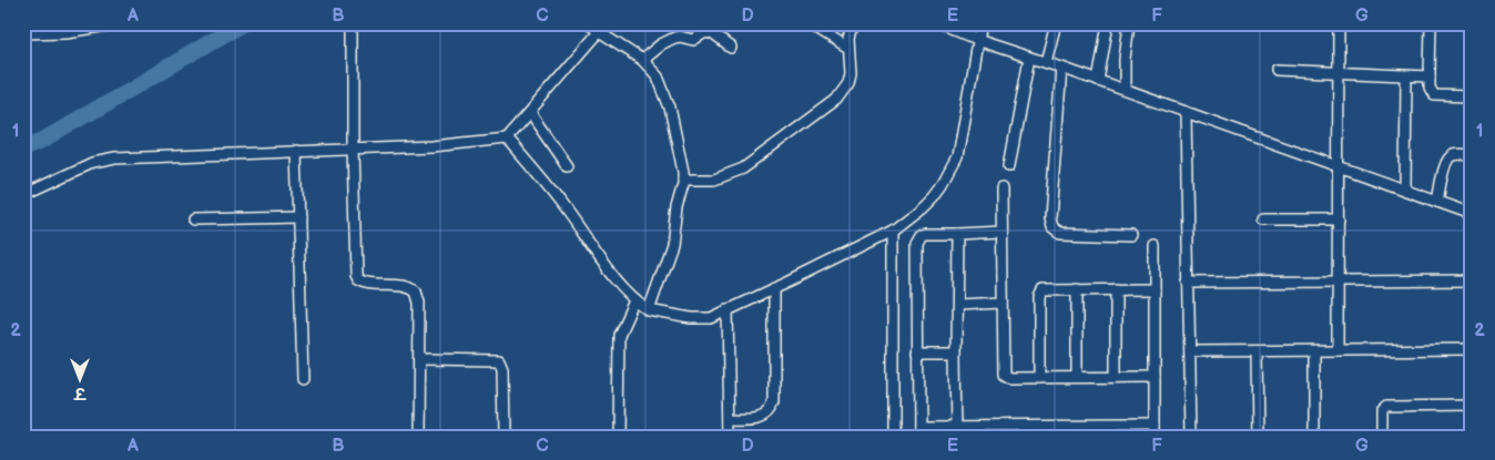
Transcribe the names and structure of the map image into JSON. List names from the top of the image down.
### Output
{
  "north": "bottom",
  "grid": {
    "columns": [
      "A",
      "B",
      "C",
      "D",
      "E",
      "F",
      "G"
    ],
    "rows": ["1", "2"]
  }
}
